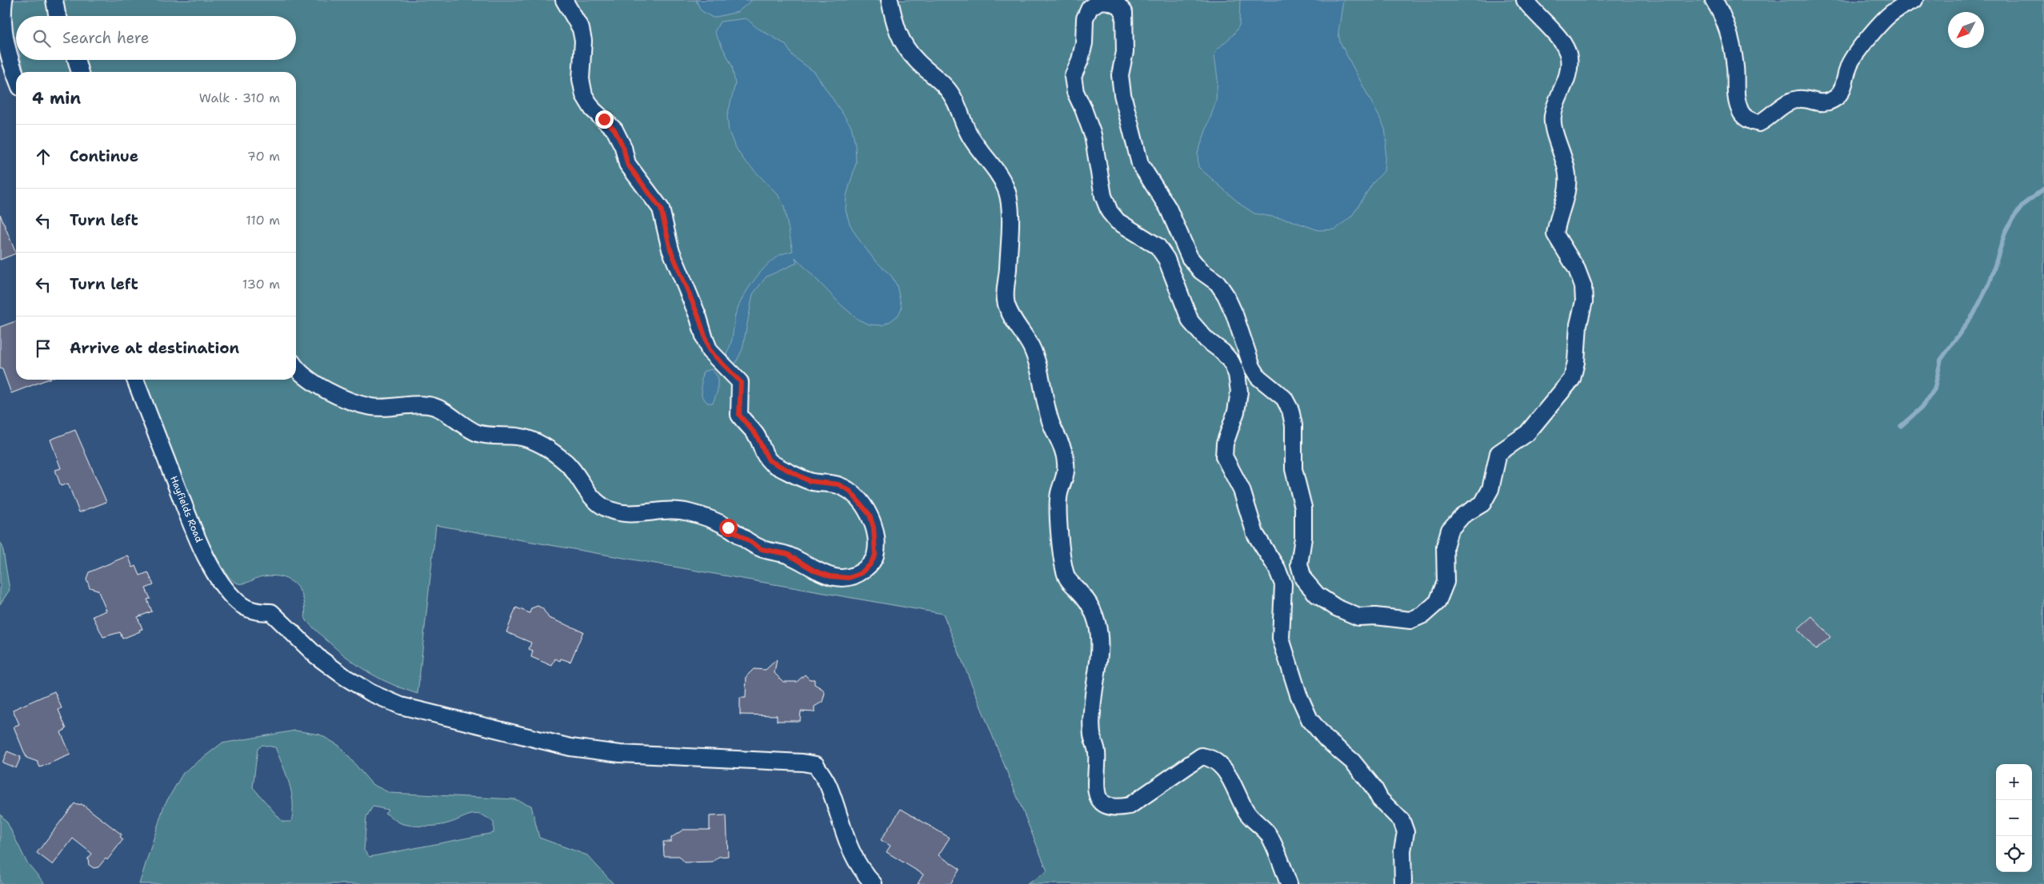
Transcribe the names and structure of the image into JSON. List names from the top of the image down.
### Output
{
  "streets": {
    "street": ["Hayfields Road"]
  },
  "north": "bottom left",
  "page": {
    "search": "Search here",
    "heading": ["4 min", "Walk · 310 m"],
    "list": [
      ["Continue", "70 m"],
      ["Turn left", "110 m"],
      ["Turn left", "130 m"],
      "Arrive at destination"
    ],
    "map_buttons": ["+", "−"]
  }
}
